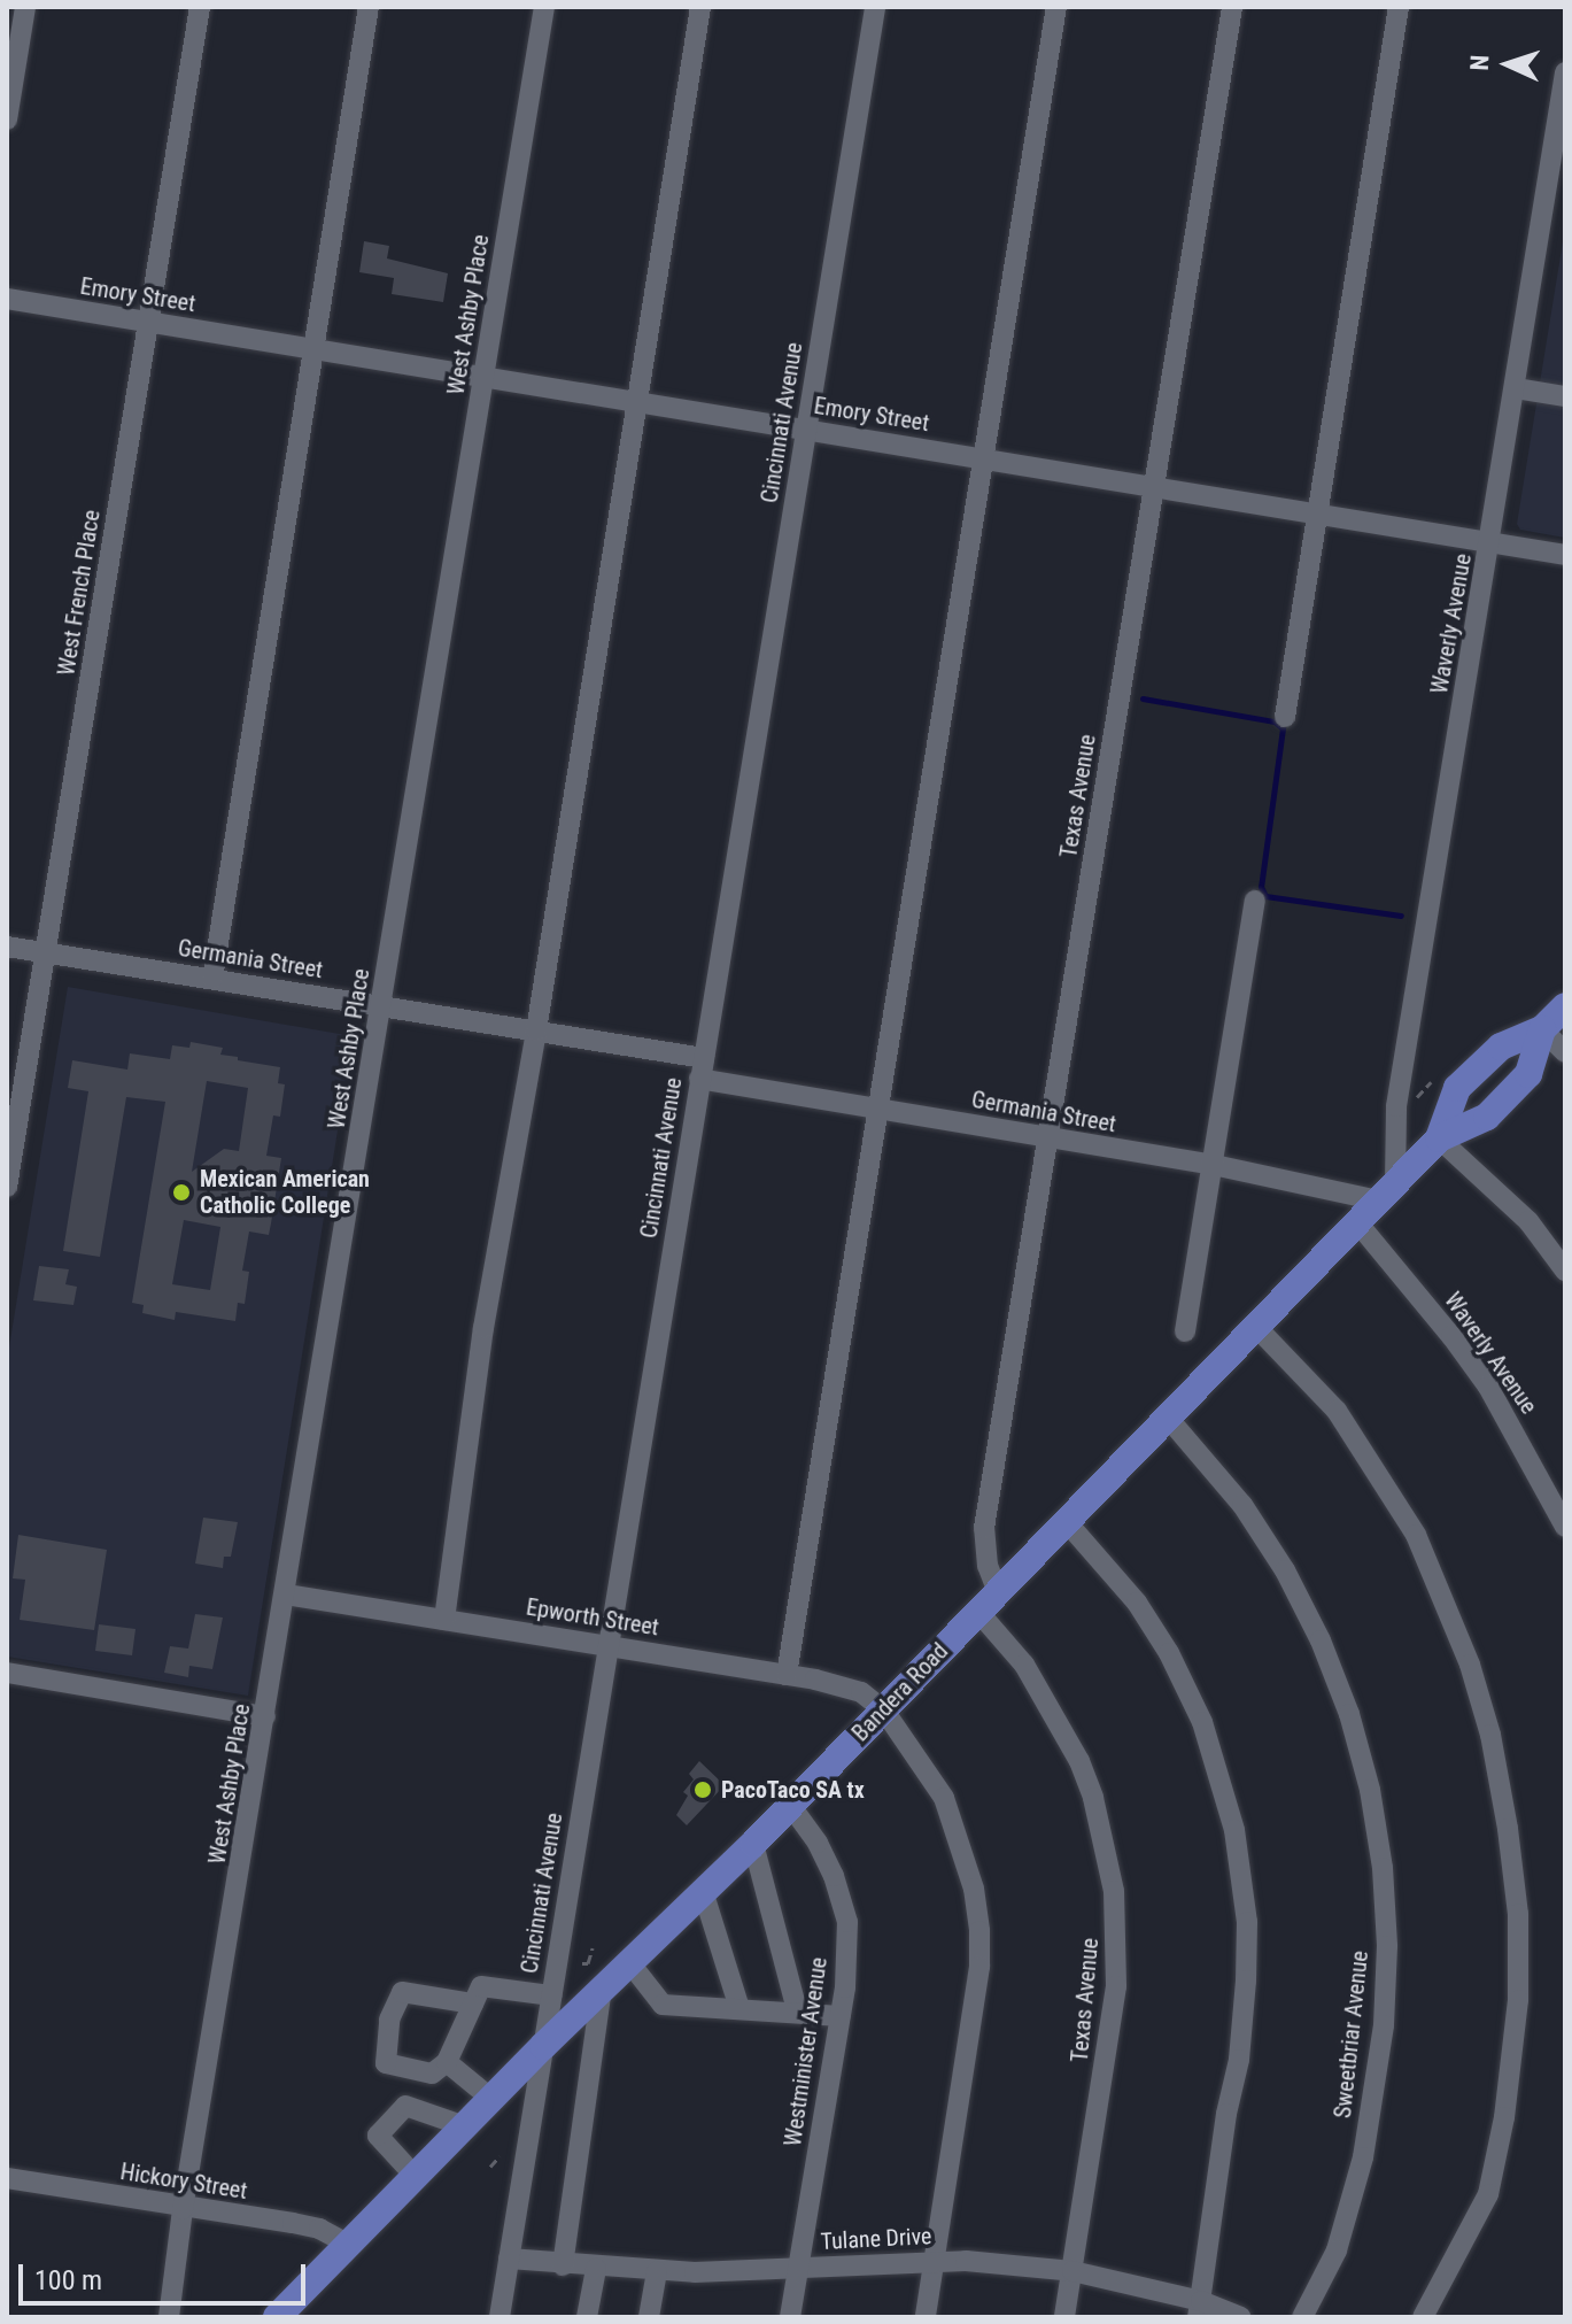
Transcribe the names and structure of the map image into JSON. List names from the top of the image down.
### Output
{
  "streets": {
    "main road": ["Bandera Road"],
    "street": [
      "Emory Street",
      "West Ashby Place",
      "Cincinnati Avenue",
      "West French Place",
      "Waverly Avenue",
      "Texas Avenue",
      "Germania Street",
      "Epworth Street",
      "Sweetbriar Avenue",
      "Westminister Avenue",
      "Hickory Street",
      "Tulane Drive"
    ]
  },
  "crossings": [
    ["Emory Street", "West Ashby Place"],
    ["Emory Street", "Cincinnati Avenue"],
    ["Emory Street", "West French Place"],
    ["Emory Street", "Waverly Avenue"],
    ["Emory Street", "Texas Avenue"],
    ["West Ashby Place", "Germania Street"],
    ["West Ashby Place", "Epworth Street"],
    ["West Ashby Place", "Hickory Street"],
    ["Cincinnati Avenue", "Germania Street"],
    ["Cincinnati Avenue", "Epworth Street"],
    ["Cincinnati Avenue", "Bandera Road"],
    ["Cincinnati Avenue", "Tulane Drive"],
    ["West French Place", "Germania Street"],
    ["Waverly Avenue", "Germania Street"],
    ["Waverly Avenue", "Bandera Road"],
    ["Texas Avenue", "Germania Street"],
    ["Texas Avenue", "Bandera Road"],
    ["Texas Avenue", "Tulane Drive"],
    ["Germania Street", "Bandera Road"],
    ["Epworth Street", "Bandera Road"],
    ["Bandera Road", "Sweetbriar Avenue"],
    ["Bandera Road", "Westminister Avenue"],
    ["Bandera Road", "Hickory Street"],
    ["Westminister Avenue", "Tulane Drive"]
  ],
  "places": ["Mexican American Catholic College", "PacoTaco SA tx"],
  "scale_bar": "100 m",
  "north": "left"
}
